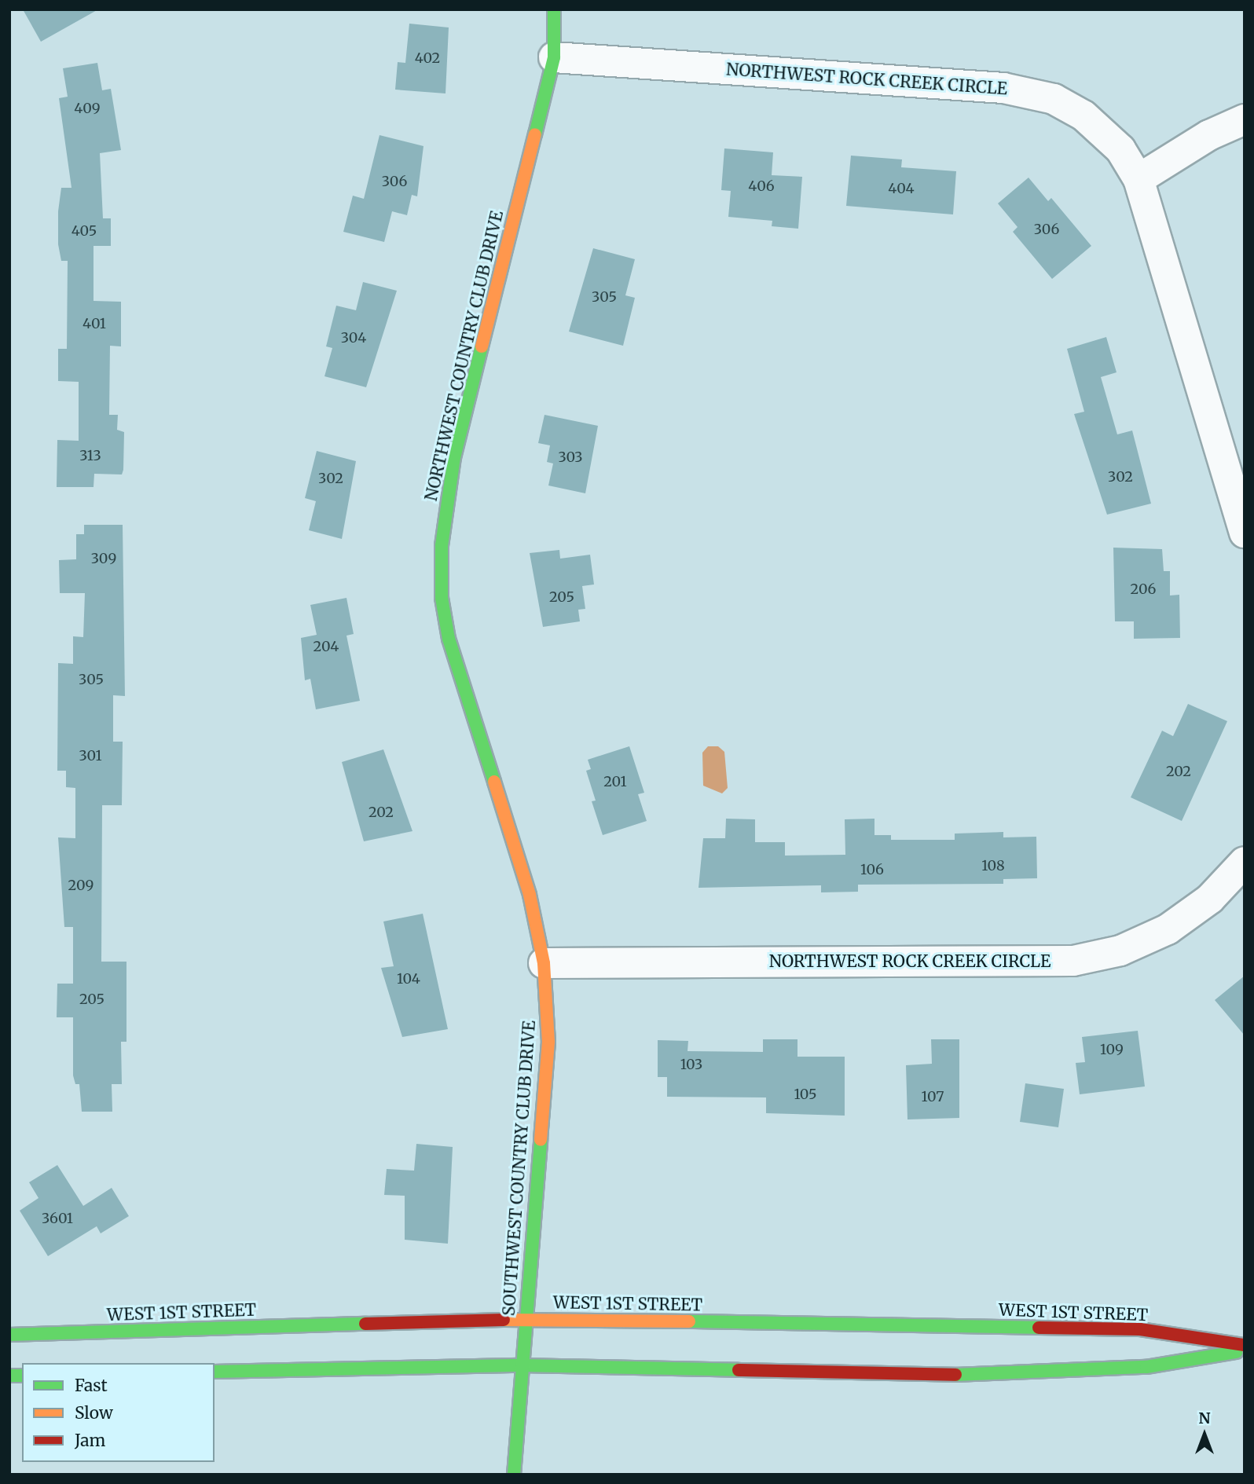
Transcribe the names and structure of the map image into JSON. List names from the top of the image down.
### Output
{
  "streets": {
    "main road": ["NORTHWEST COUNTRY CLUB DRIVE", "SOUTHWEST COUNTRY CLUB DRIVE", "WEST 1ST STREET"],
    "street": ["NORTHWEST ROCK CREEK CIRCLE"]
  },
  "crossings": [
    ["NORTHWEST ROCK CREEK CIRCLE", "NORTHWEST COUNTRY CLUB DRIVE"],
    ["NORTHWEST ROCK CREEK CIRCLE", "SOUTHWEST COUNTRY CLUB DRIVE"],
    ["NORTHWEST COUNTRY CLUB DRIVE", "SOUTHWEST COUNTRY CLUB DRIVE"],
    ["SOUTHWEST COUNTRY CLUB DRIVE", "WEST 1ST STREET"]
  ],
  "house_numbers": [
    "402",
    "409",
    "306",
    "406",
    "404",
    "306",
    "405",
    "305",
    "401",
    "304",
    "313",
    "303",
    "302",
    "302",
    "309",
    "206",
    "205",
    "204",
    "305",
    "301",
    "202",
    "201",
    "202",
    "108",
    "106",
    "209",
    "104",
    "205",
    "109",
    "103",
    "105",
    "107",
    "3601"
  ],
  "legend": ["Fast", "Slow", "Jam"],
  "north": "top"
}
